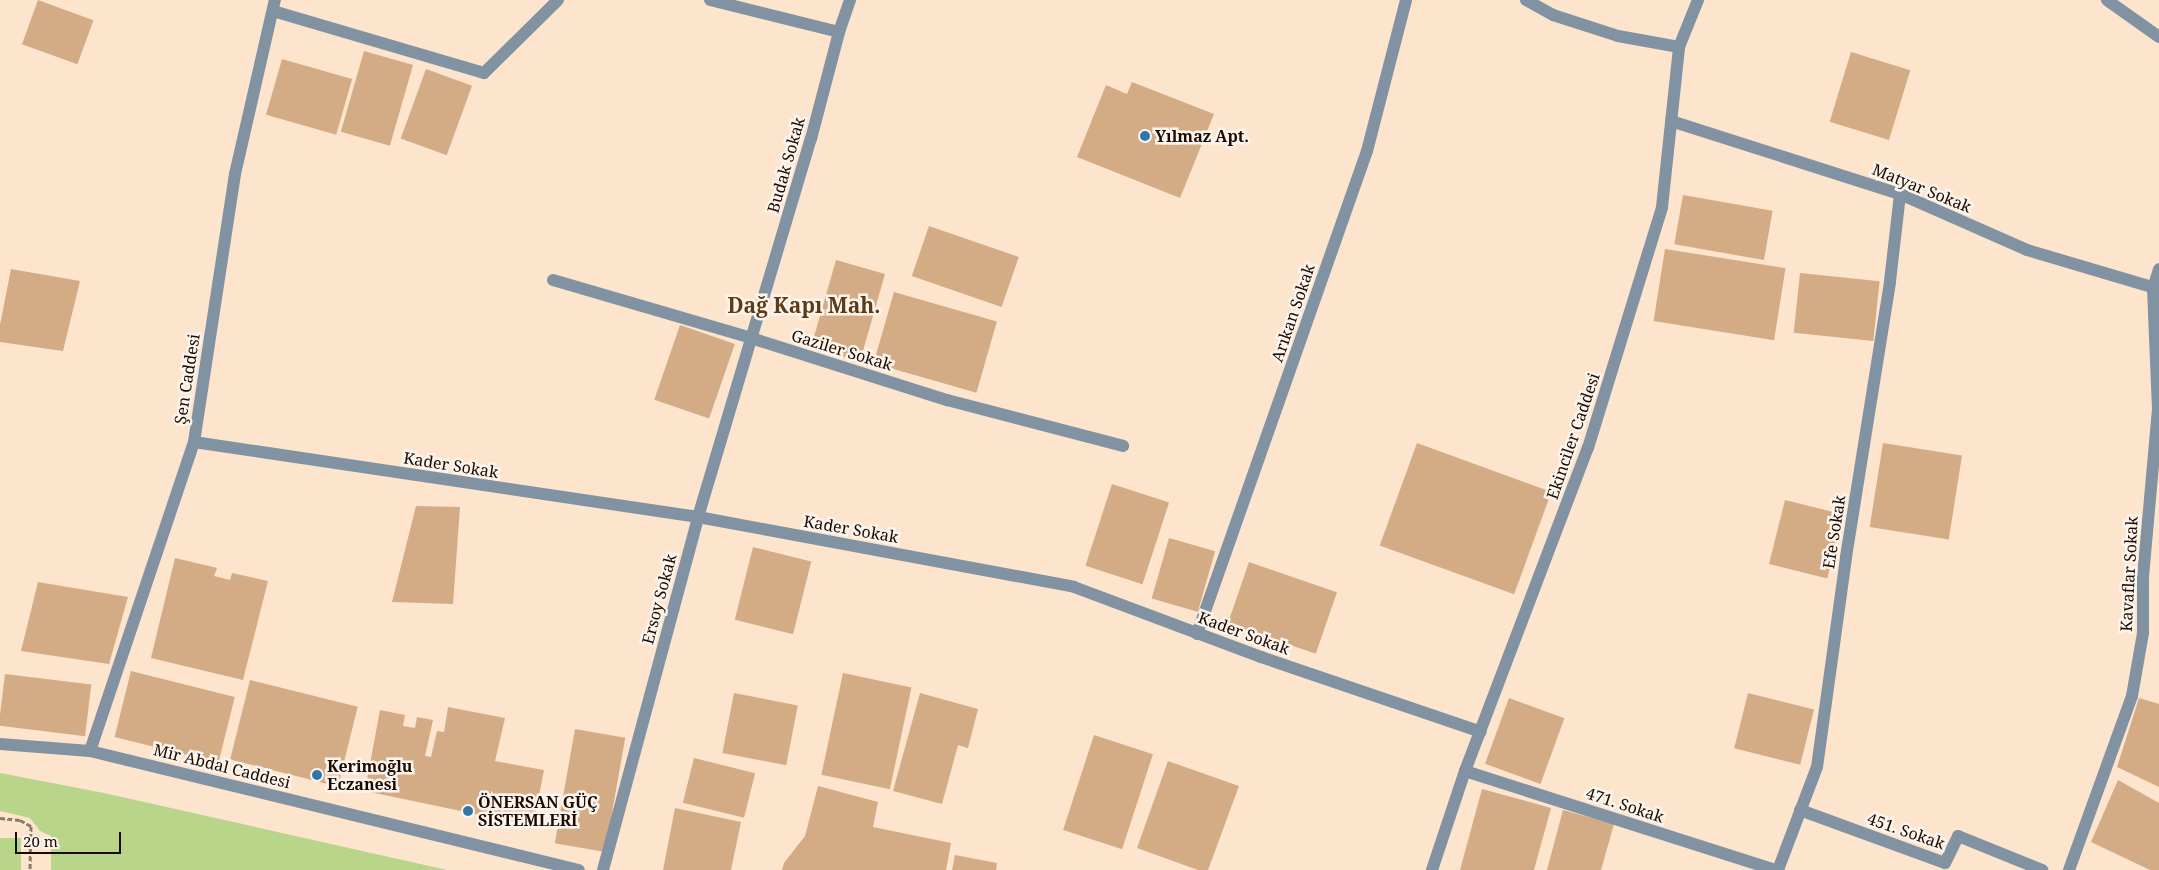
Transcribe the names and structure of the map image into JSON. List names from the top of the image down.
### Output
{
  "streets": {
    "street": [
      "Budak Sokak",
      "Matyar Sokak",
      "Arıkan Sokak",
      "Gaziler Sokak",
      "Şen Caddesi",
      "Ekinciler Caddesi",
      "Kader Sokak",
      "Efe Sokak",
      "Kavaflar Sokak",
      "Ersoy Sokak",
      "Mir Abdal Caddesi",
      "471. Sokak",
      "451. Sokak"
    ]
  },
  "crossings": [
    ["Budak Sokak", "Gaziler Sokak"],
    ["Budak Sokak", "Ersoy Sokak"],
    ["Matyar Sokak", "Ekinciler Caddesi"],
    ["Matyar Sokak", "Efe Sokak"],
    ["Matyar Sokak", "Kavaflar Sokak"],
    ["Arıkan Sokak", "Kader Sokak"],
    ["Gaziler Sokak", "Ersoy Sokak"],
    ["Şen Caddesi", "Kader Sokak"],
    ["Şen Caddesi", "Mir Abdal Caddesi"],
    ["Ekinciler Caddesi", "Kader Sokak"],
    ["Ekinciler Caddesi", "471. Sokak"],
    ["Kader Sokak", "Ersoy Sokak"],
    ["Efe Sokak", "471. Sokak"],
    ["Efe Sokak", "451. Sokak"]
  ],
  "districts": ["Dağ Kapı Mah."],
  "places": ["Yılmaz Apt.", "Kerimoğlu Eczanesi", "ÖNERSAN GÜÇ SİSTEMLERİ"],
  "scale_bar": "20 m"
}
